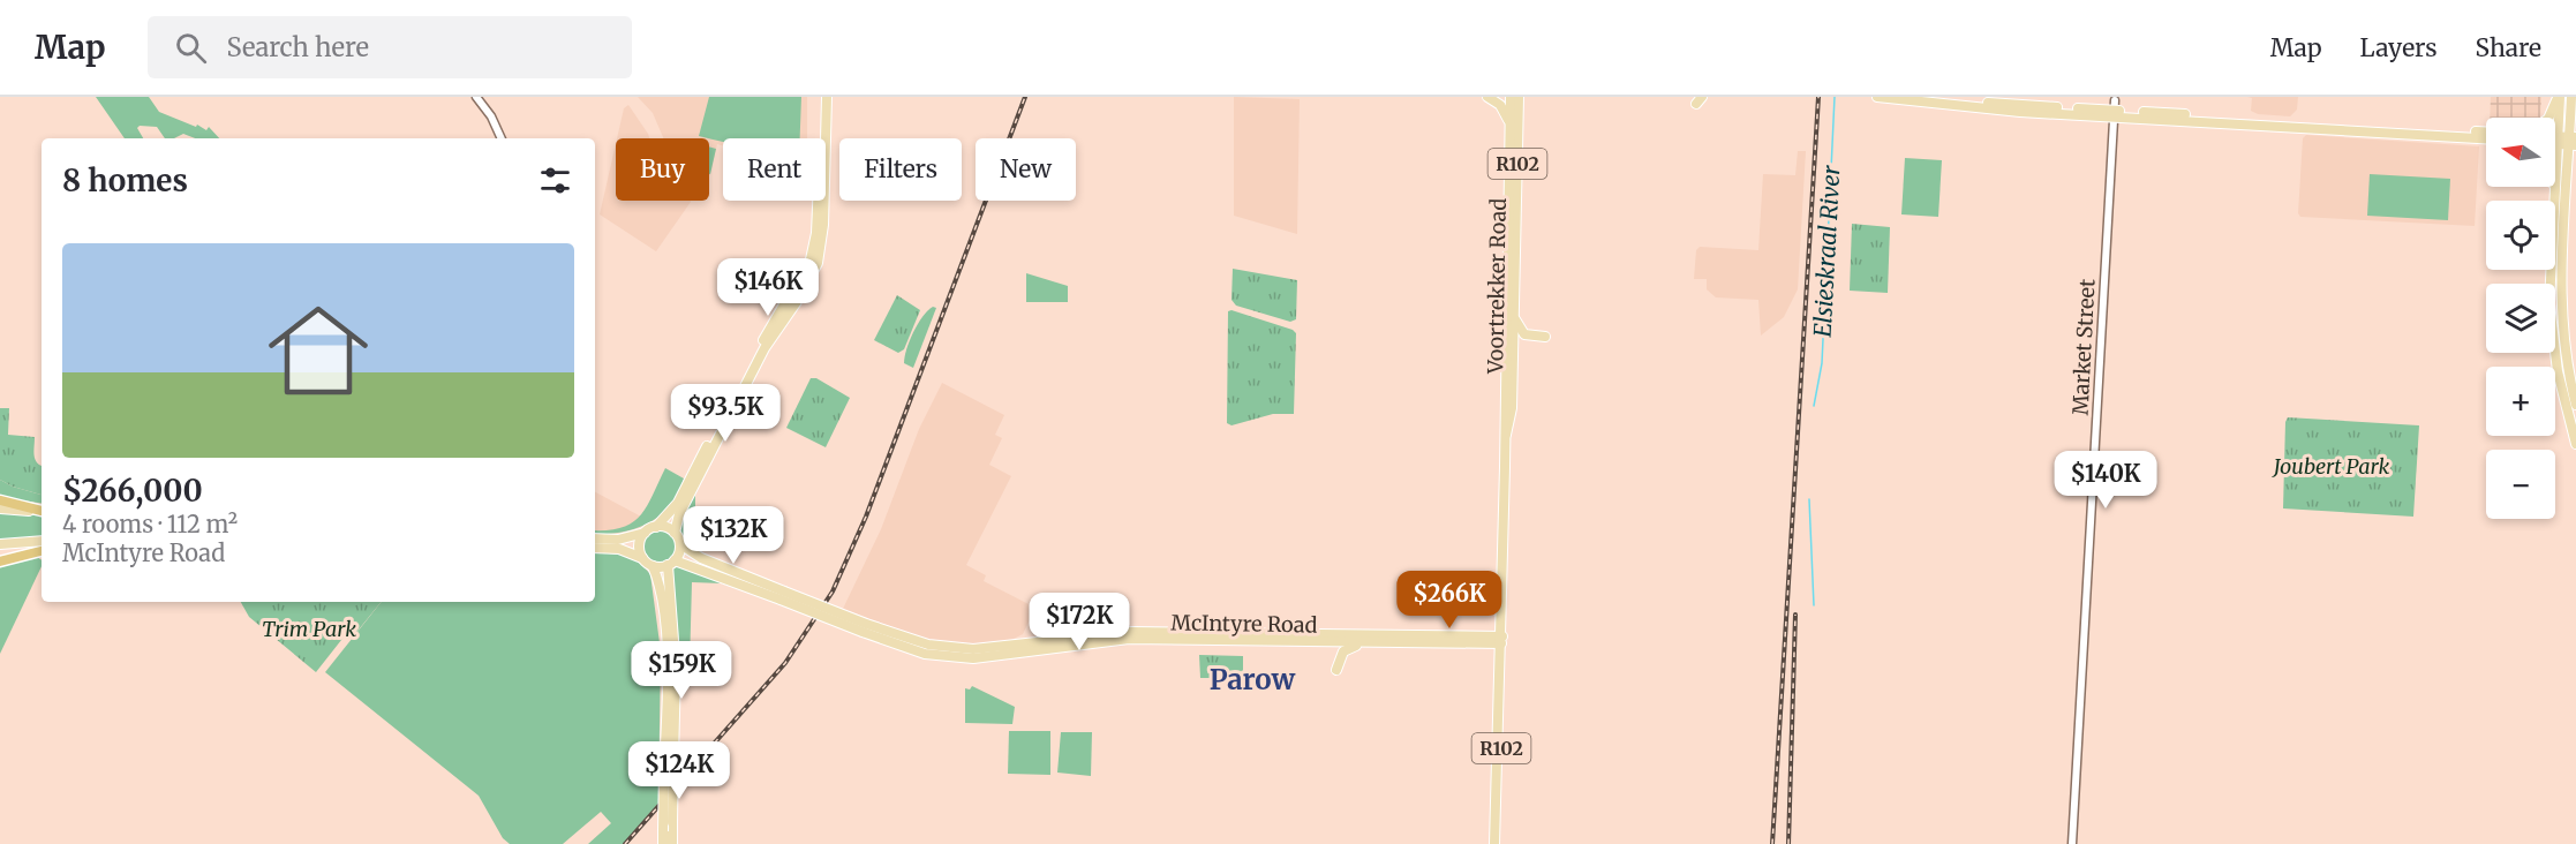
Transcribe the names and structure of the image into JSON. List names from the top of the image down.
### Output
{
  "streets": {
    "main road": ["R102", "Voortrekker Road", "McIntyre Road"],
    "street": ["Market Street"]
  },
  "crossings": [
    ["Voortrekker Road", "McIntyre Road"]
  ],
  "districts": ["Parow"],
  "water": ["Elsieskraal River"],
  "parks": ["Joubert Park", "Trim Park"],
  "north": "left",
  "page": {
    "header": "Map",
    "search": "Search here",
    "nav": ["Map", "Layers", "Share"],
    "map_buttons": ["+", "−"],
    "chip": [
      "Buy",
      "Rent",
      "Filters",
      "New"
    ],
    "heading": "8 homes",
    "list": [
      {
        "name": "$266,000",
        "note": "4 rooms · 112 m² · McIntyre Road"
      }
    ],
    "price": [
      "$146K",
      "$93.5K",
      "$140K",
      "$132K",
      "$266K",
      "$172K",
      "$159K",
      "$124K"
    ]
  }
}
